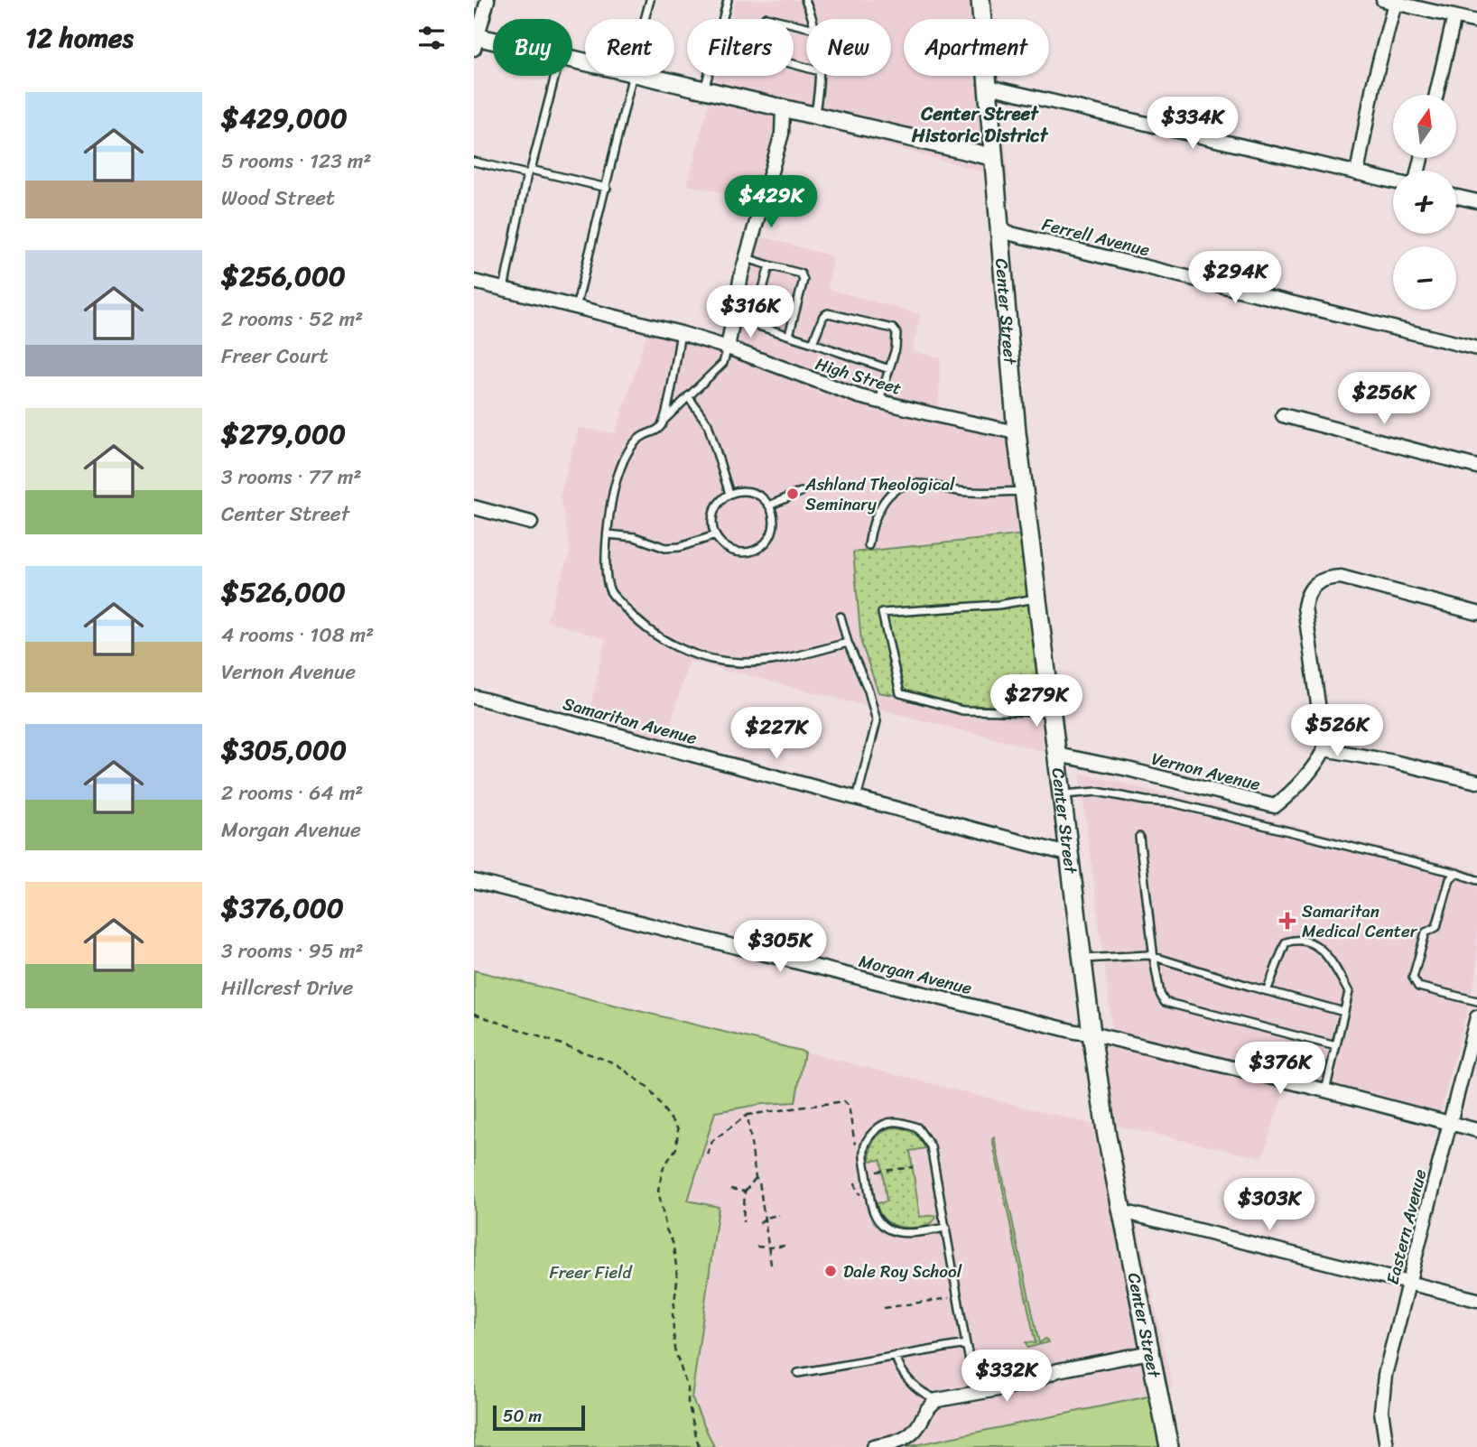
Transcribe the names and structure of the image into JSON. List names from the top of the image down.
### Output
{
  "streets": {
    "main road": ["Center Street"],
    "street": [
      "Ferrell Avenue",
      "High Street",
      "Samaritan Avenue",
      "Vernon Avenue",
      "Morgan Avenue",
      "Eastern Avenue"
    ]
  },
  "crossings": [
    ["Ferrell Avenue", "Center Street"],
    ["Center Street", "High Street"],
    ["Center Street", "Samaritan Avenue"],
    ["Center Street", "Vernon Avenue"],
    ["Center Street", "Morgan Avenue"],
    ["Morgan Avenue", "Eastern Avenue"]
  ],
  "districts": ["Center Street Historic District"],
  "parks": ["Freer Field"],
  "places": {
    "other": ["Ashland Theological Seminary", "Dale Roy School"],
    "health": ["Samaritan Medical Center"]
  },
  "scale_bar": "50 m",
  "north": "top",
  "page": {
    "heading": "12 homes",
    "chip": [
      "Buy",
      "Rent",
      "Filters",
      "New",
      "Apartment"
    ],
    "list": [
      {
        "name": "$429,000",
        "note": "5 rooms · 123 m² · Wood Street"
      },
      {
        "name": "$256,000",
        "note": "2 rooms · 52 m² · Freer Court"
      },
      {
        "name": "$279,000",
        "note": "3 rooms · 77 m² · Center Street"
      },
      {
        "name": "$526,000",
        "note": "4 rooms · 108 m² · Vernon Avenue"
      },
      {
        "name": "$305,000",
        "note": "2 rooms · 64 m² · Morgan Avenue"
      },
      {
        "name": "$376,000",
        "note": "3 rooms · 95 m² · Hillcrest Drive"
      }
    ],
    "map_buttons": ["+", "−"],
    "price": [
      "$334K",
      "$429K",
      "$294K",
      "$316K",
      "$256K",
      "$279K",
      "$526K",
      "$227K",
      "$305K",
      "$376K",
      "$303K",
      "$332K"
    ],
    "scale": "50 m"
  }
}
